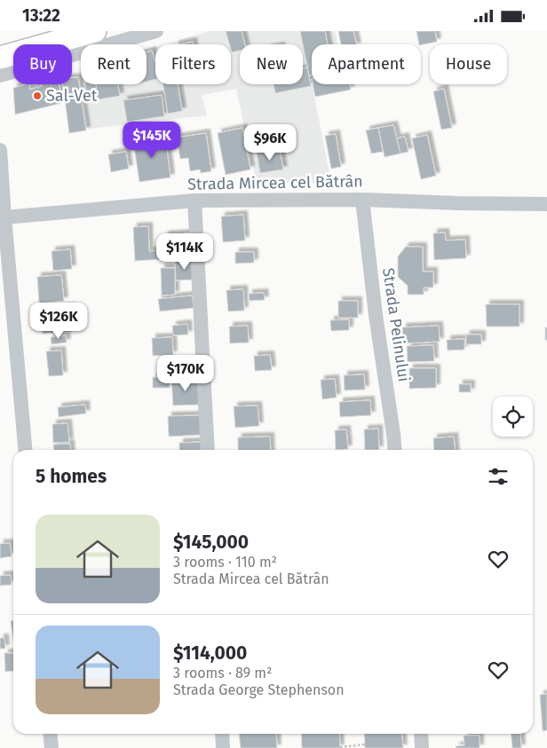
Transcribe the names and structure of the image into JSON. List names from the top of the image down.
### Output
{
  "streets": {
    "street": ["Strada Mircea cel Bătrân", "Strada Pelinului"]
  },
  "crossings": [
    ["Strada Mircea cel Bătrân", "Strada Pelinului"]
  ],
  "places": ["Sal-Vet"],
  "page": {
    "status": "13:22",
    "chip": [
      "Buy",
      "Rent",
      "Filters",
      "New",
      "Apartment",
      "House"
    ],
    "price": [
      "$145K",
      "$96K",
      "$114K",
      "$126K",
      "$170K"
    ],
    "heading": "5 homes",
    "list": [
      {
        "name": "$145,000",
        "note": "3 rooms · 110 m² · Strada Mircea cel Bătrân"
      },
      {
        "name": "$114,000",
        "note": "3 rooms · 89 m² · Strada George Stephenson"
      }
    ]
  }
}
